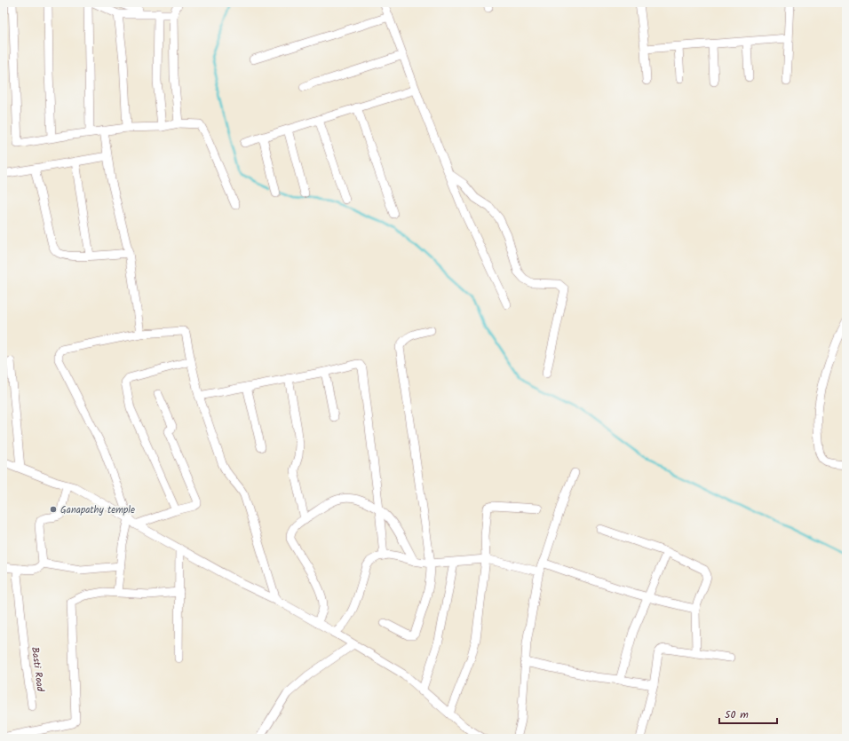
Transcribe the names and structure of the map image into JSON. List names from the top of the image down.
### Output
{
  "streets": {
    "street": ["Basti Road"]
  },
  "places": ["Ganapathy temple"],
  "scale_bar": "50 m"
}
